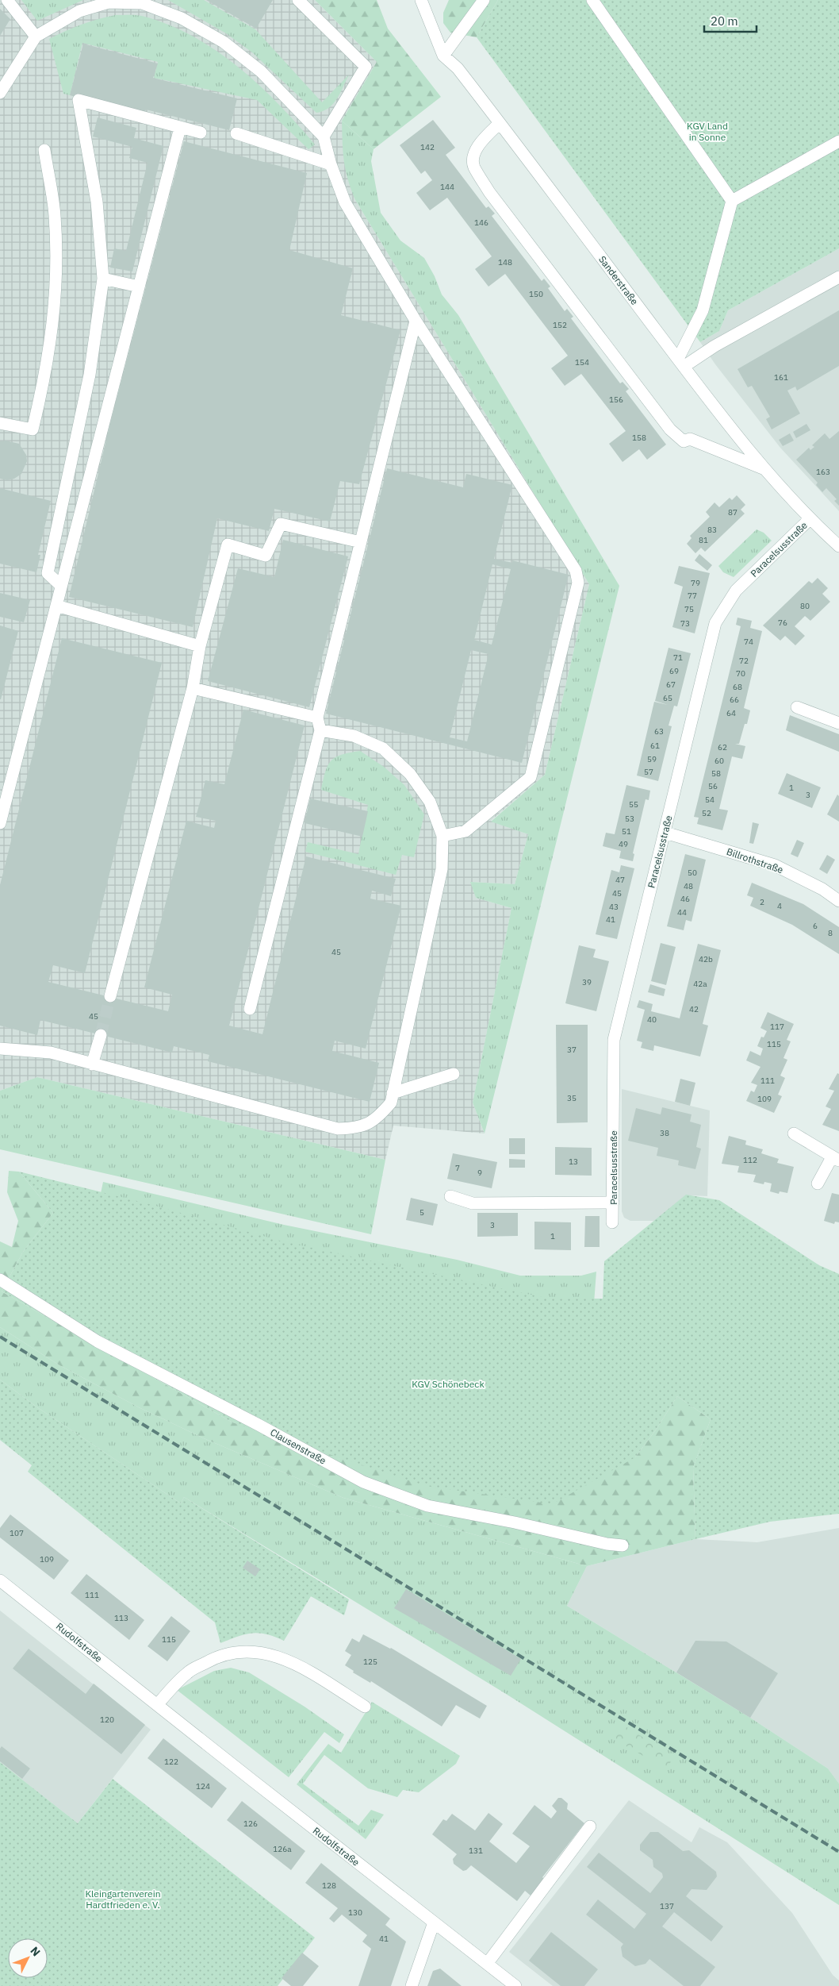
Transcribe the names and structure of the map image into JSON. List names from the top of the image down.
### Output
{
  "streets": {
    "street": [
      "Sanderstraße",
      "Paracelsusstraße",
      "Billrothstraße",
      "Clausenstraße",
      "Rudolfstraße"
    ]
  },
  "crossings": [
    ["Sanderstraße", "Paracelsusstraße"],
    ["Paracelsusstraße", "Billrothstraße"]
  ],
  "parks": ["KGV Land in Sonne", "KGV Schönebeck", "Kleingartenverein Hardtfrieden e. V."],
  "house_numbers": [
    "142",
    "144",
    "146",
    "148",
    "150",
    "152",
    "154",
    "161",
    "156",
    "158",
    "163",
    "87",
    "83",
    "81",
    "79",
    "77",
    "80",
    "75",
    "76",
    "73",
    "74",
    "71",
    "72",
    "69",
    "70",
    "67",
    "68",
    "65",
    "66",
    "64",
    "63",
    "61",
    "62",
    "59",
    "60",
    "57",
    "58",
    "56",
    "1",
    "3",
    "54",
    "55",
    "52",
    "53",
    "51",
    "49",
    "50",
    "47",
    "48",
    "45",
    "46",
    "2",
    "4",
    "43",
    "44",
    "41",
    "6",
    "8",
    "45",
    "42b",
    "39",
    "42a",
    "42",
    "45",
    "40",
    "117",
    "115",
    "37",
    "111",
    "35",
    "109",
    "38",
    "112",
    "13",
    "7",
    "9",
    "5",
    "3",
    "1",
    "107",
    "109",
    "111",
    "113",
    "115",
    "125",
    "120",
    "122",
    "124",
    "126",
    "126a",
    "131",
    "128",
    "137",
    "130",
    "41"
  ],
  "scale_bar": "20 m",
  "north": "top right"
}
